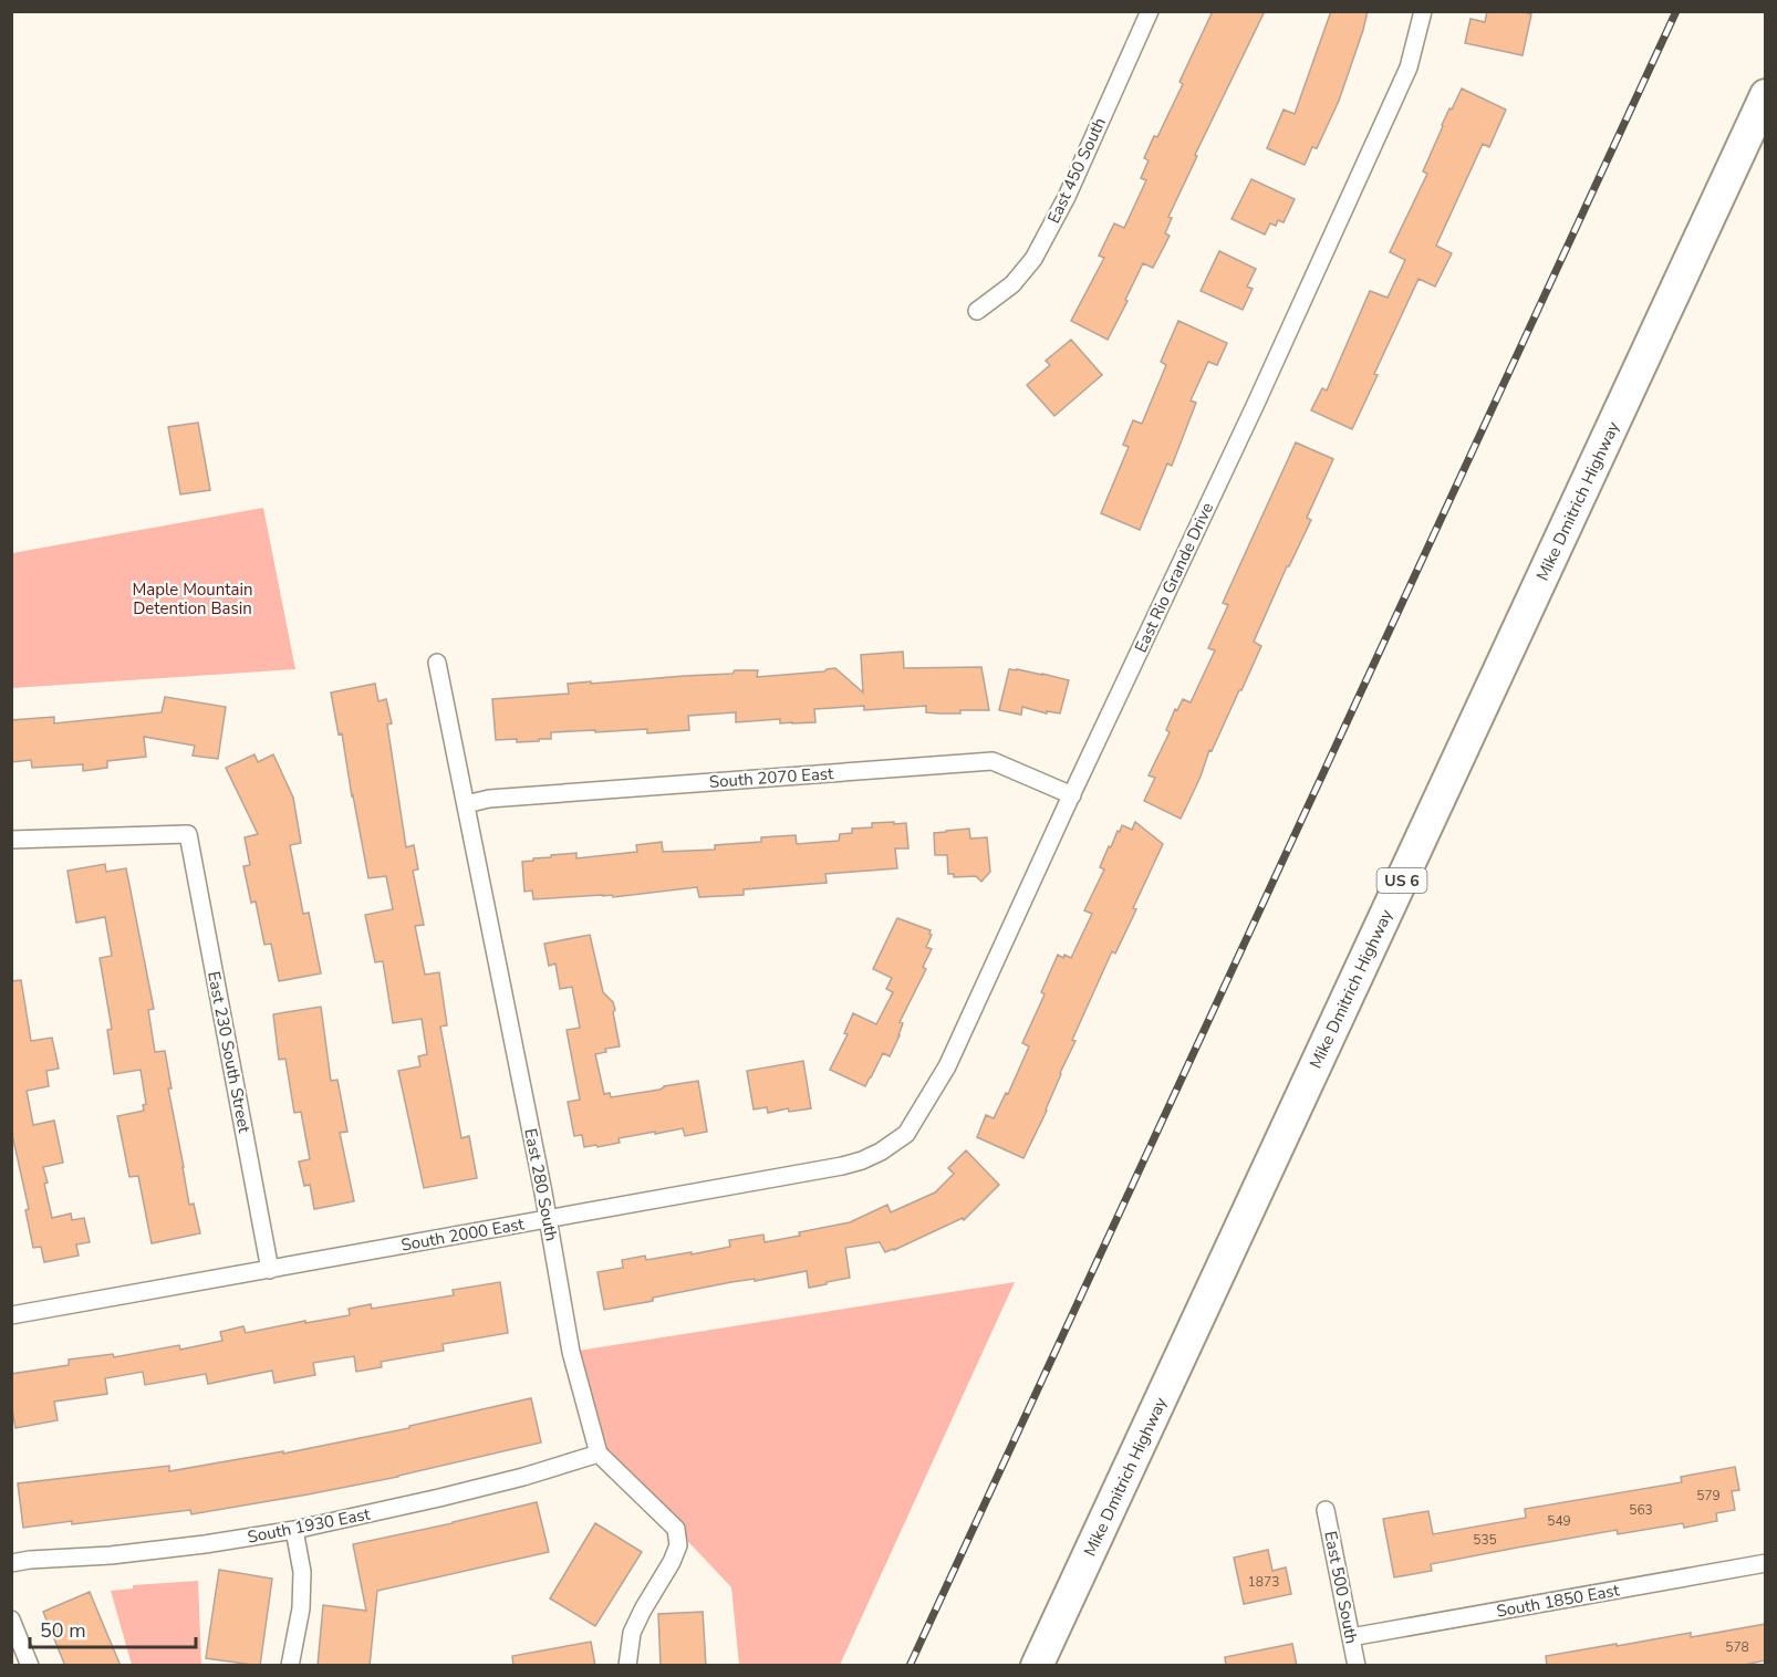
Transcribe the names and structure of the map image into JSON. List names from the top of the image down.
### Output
{
  "streets": {
    "highway": ["Mike Dmitrich Highway", "US 6"],
    "street": [
      "East 450 South",
      "East Rio Grande Drive",
      "South 2070 East",
      "East 230 South Street",
      "East 280 South",
      "South 2000 East",
      "South 1930 East",
      "East 500 South",
      "South 1850 East"
    ]
  },
  "crossings": [
    ["East Rio Grande Drive", "South 2070 East"],
    ["East Rio Grande Drive", "South 2000 East"],
    ["South 2070 East", "East 280 South"],
    ["East 230 South Street", "South 2000 East"],
    ["East 280 South", "South 2000 East"],
    ["East 280 South", "South 1930 East"],
    ["East 500 South", "South 1850 East"]
  ],
  "parks": ["Maple Mountain Detention Basin"],
  "house_numbers": [
    "579",
    "563",
    "549",
    "535",
    "1873",
    "578"
  ],
  "scale_bar": "50 m"
}
